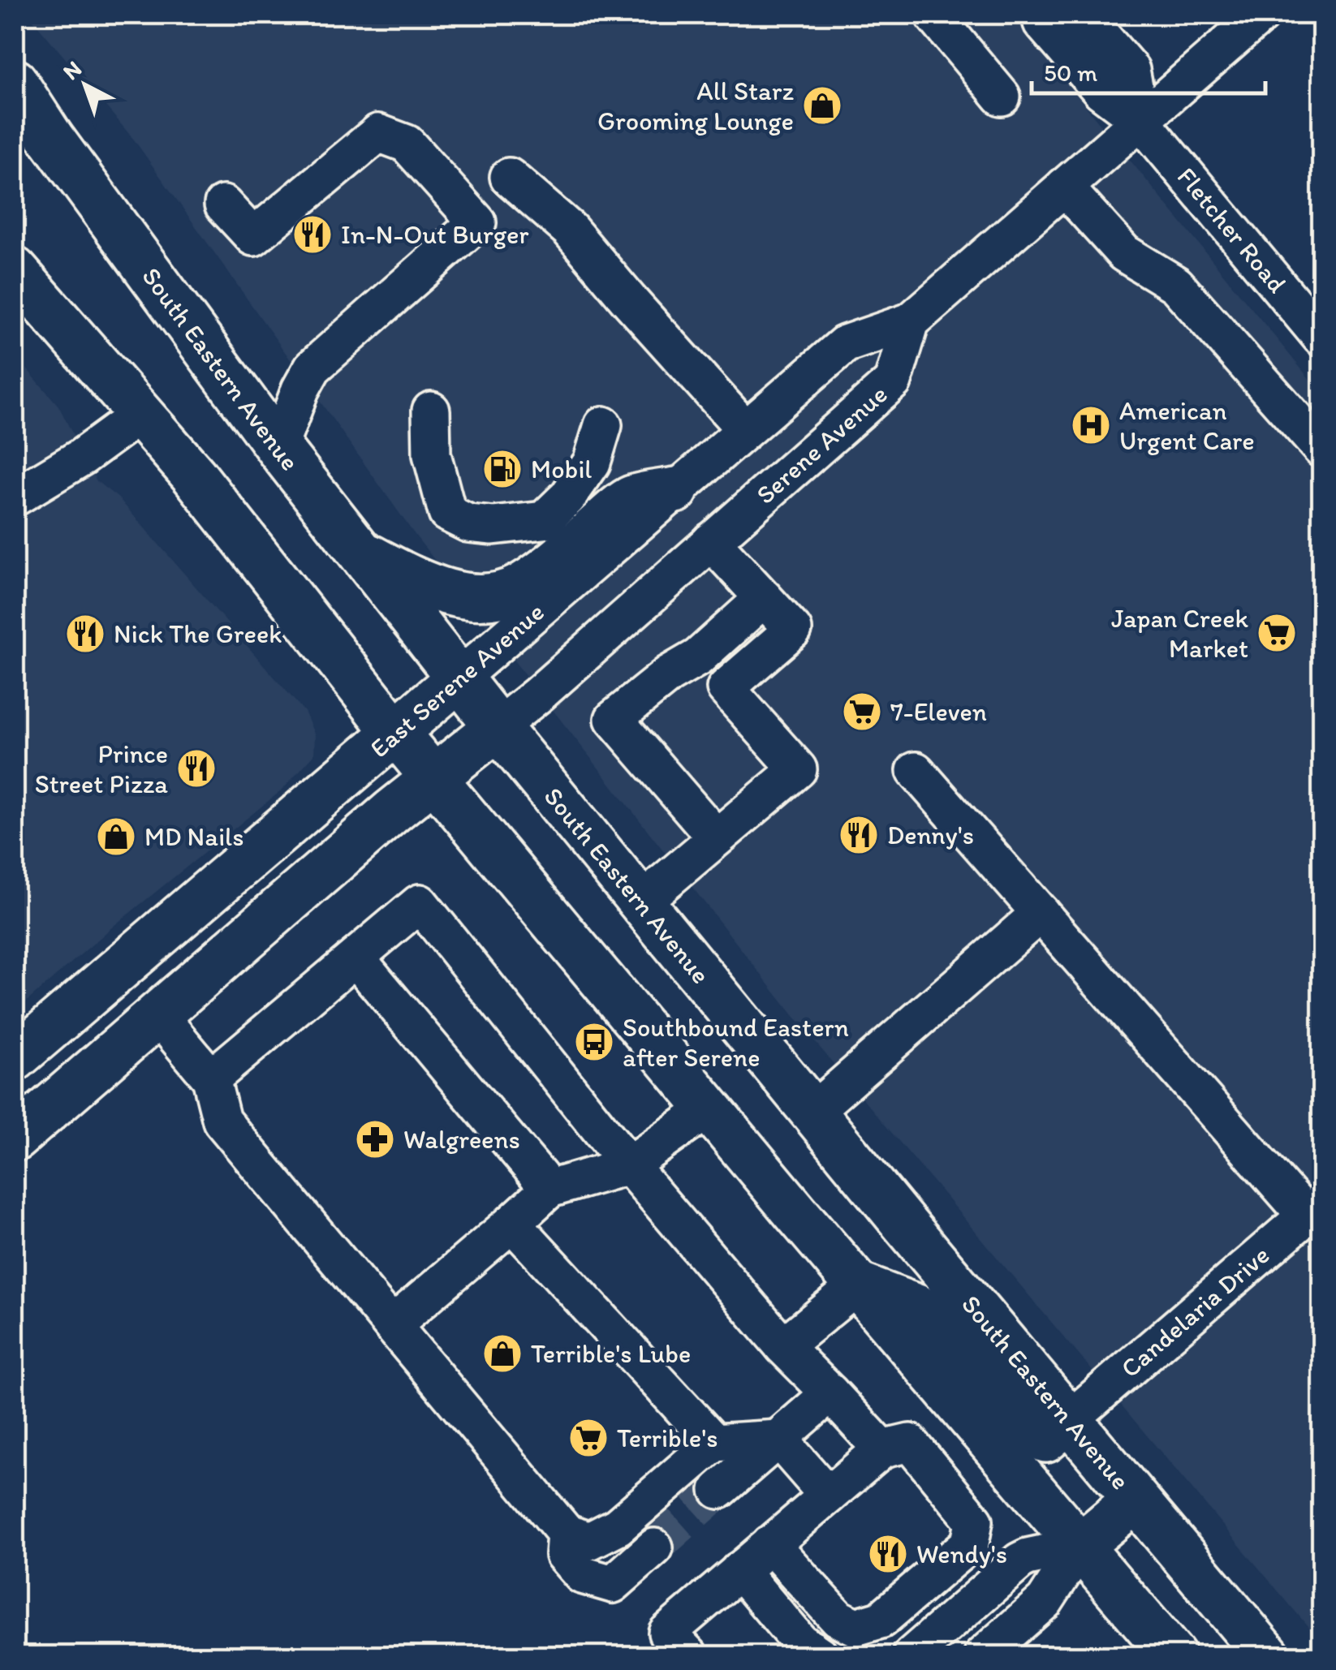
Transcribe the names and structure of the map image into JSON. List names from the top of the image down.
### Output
{
  "streets": {
    "main road": ["South Eastern Avenue", "Serene Avenue", "East Serene Avenue"],
    "street": ["Fletcher Road", "Candelaria Drive"]
  },
  "crossings": [
    ["South Eastern Avenue", "Serene Avenue"],
    ["South Eastern Avenue", "East Serene Avenue"],
    ["South Eastern Avenue", "Candelaria Drive"],
    ["Serene Avenue", "East Serene Avenue"]
  ],
  "places": {
    "shop": ["All Starz Grooming Lounge", "MD Nails", "Terrible's Lube"],
    "restaurant": [
      "In-N-Out Burger",
      "Nick The Greek",
      "Prince Street Pizza",
      "Denny's",
      "Wendy's"
    ],
    "hospital": ["American Urgent Care"],
    "fuel station": ["Mobil"],
    "supermarket": ["Japan Creek Market", "7-Eleven", "Terrible's"],
    "bus stop": ["Southbound Eastern after Serene"],
    "pharmacy": ["Walgreens"]
  },
  "scale_bar": "50 m",
  "north": "top left"
}
